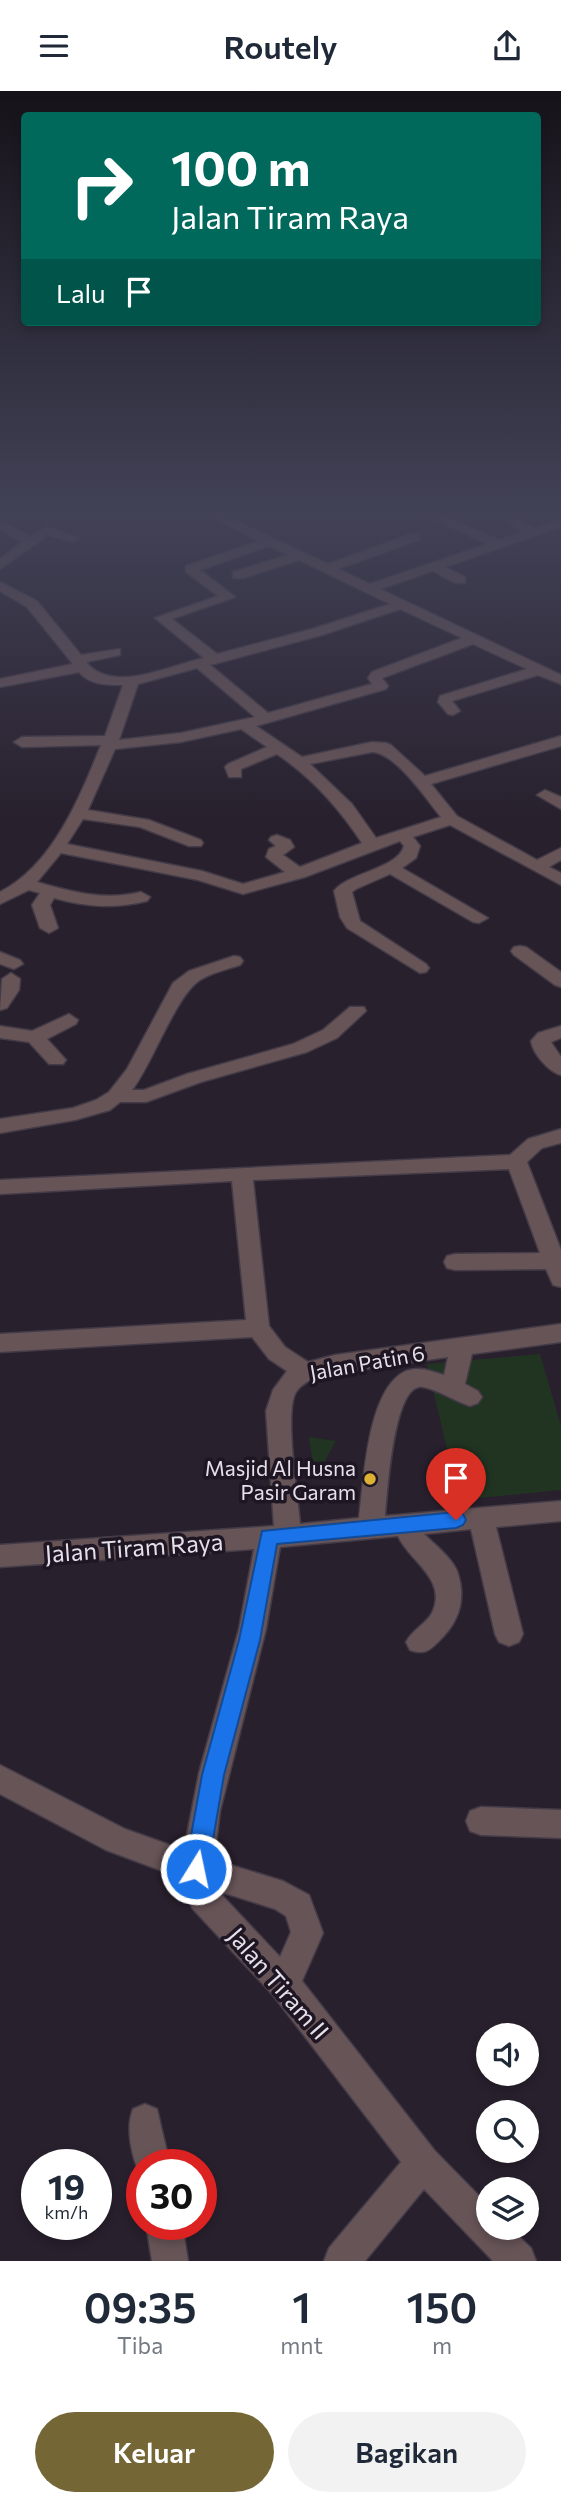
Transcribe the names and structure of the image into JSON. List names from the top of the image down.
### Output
{
  "streets": {
    "street": ["Jalan Patin 6", "Jalan Tiram Raya", "Jalan Tiram II"]
  },
  "crossings": [
    ["Jalan Tiram Raya", "Jalan Tiram II"]
  ],
  "places": ["Masjid Al Husna Pasir Garam"],
  "page": {
    "header": "Routely",
    "turn": ["100 m", "Jalan Tiram Raya"],
    "then": "Lalu",
    "speed": "19 km/h",
    "limit": "30",
    "eta": [
      "09:35",
      "Tiba",
      "1",
      "mnt",
      "150",
      "m"
    ],
    "buttons": ["Keluar", "Bagikan"]
  }
}
